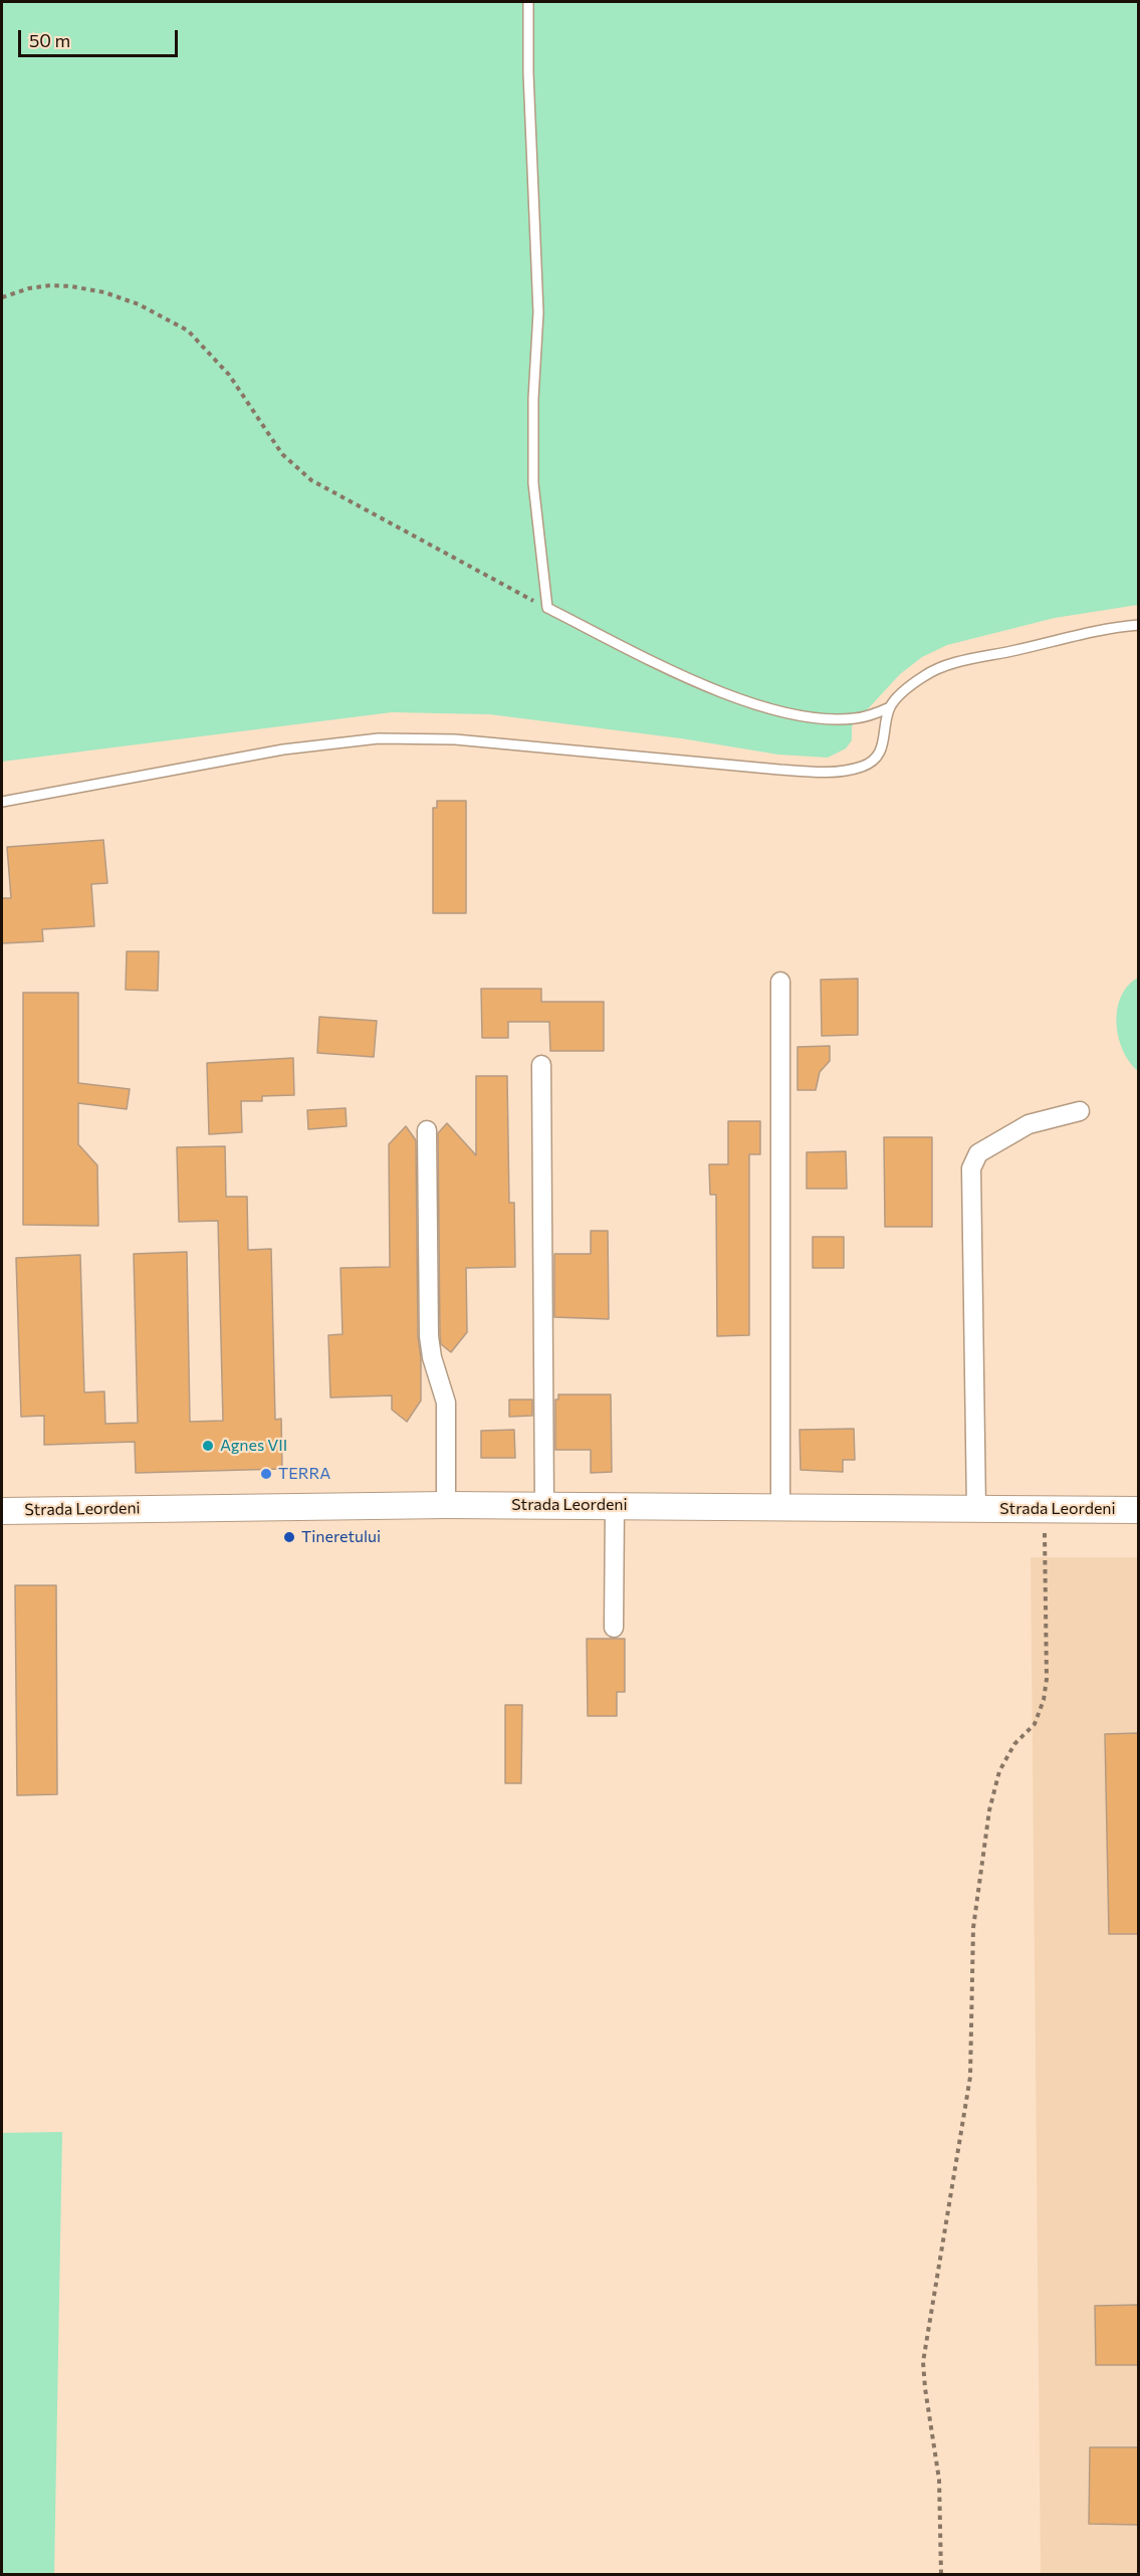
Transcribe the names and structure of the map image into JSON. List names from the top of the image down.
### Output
{
  "streets": {
    "main road": ["Strada Leordeni"]
  },
  "places": ["Agnes VII", "TERRA", "Tineretului"],
  "scale_bar": "50 m"
}
